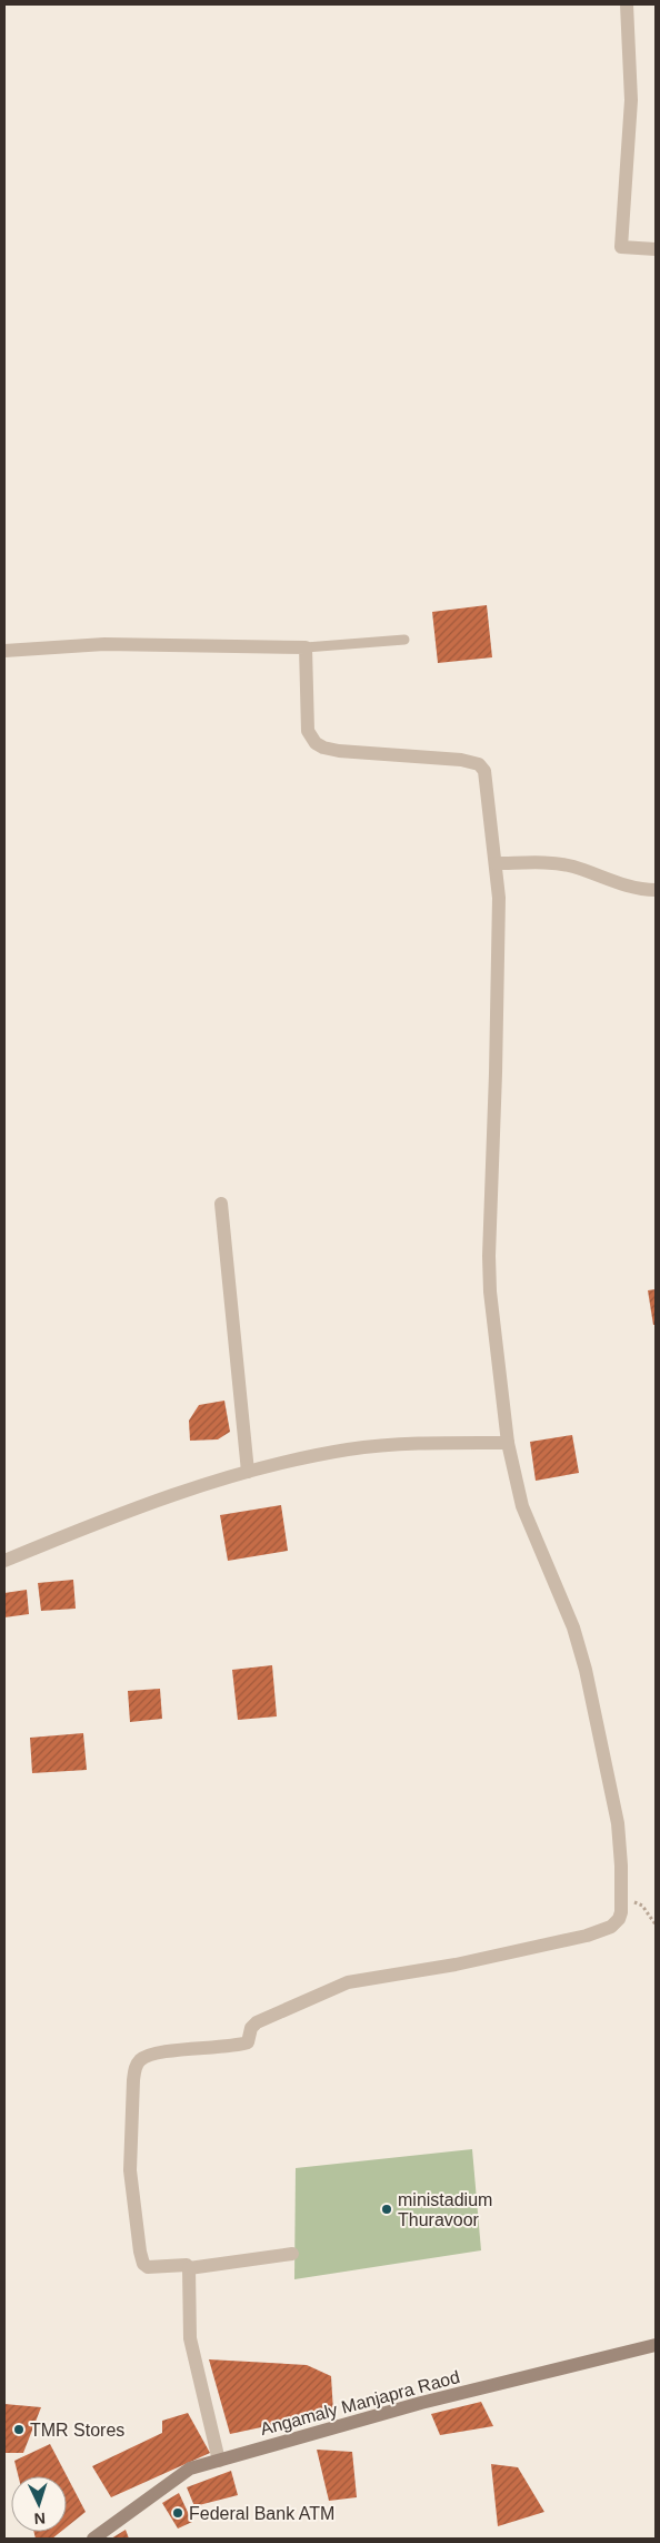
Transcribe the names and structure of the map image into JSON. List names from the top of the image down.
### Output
{
  "streets": {
    "main road": ["Angamaly Manjapra Raod"]
  },
  "places": ["ministadium Thuravoor", "TMR Stores", "Federal Bank ATM"],
  "north": "bottom"
}
